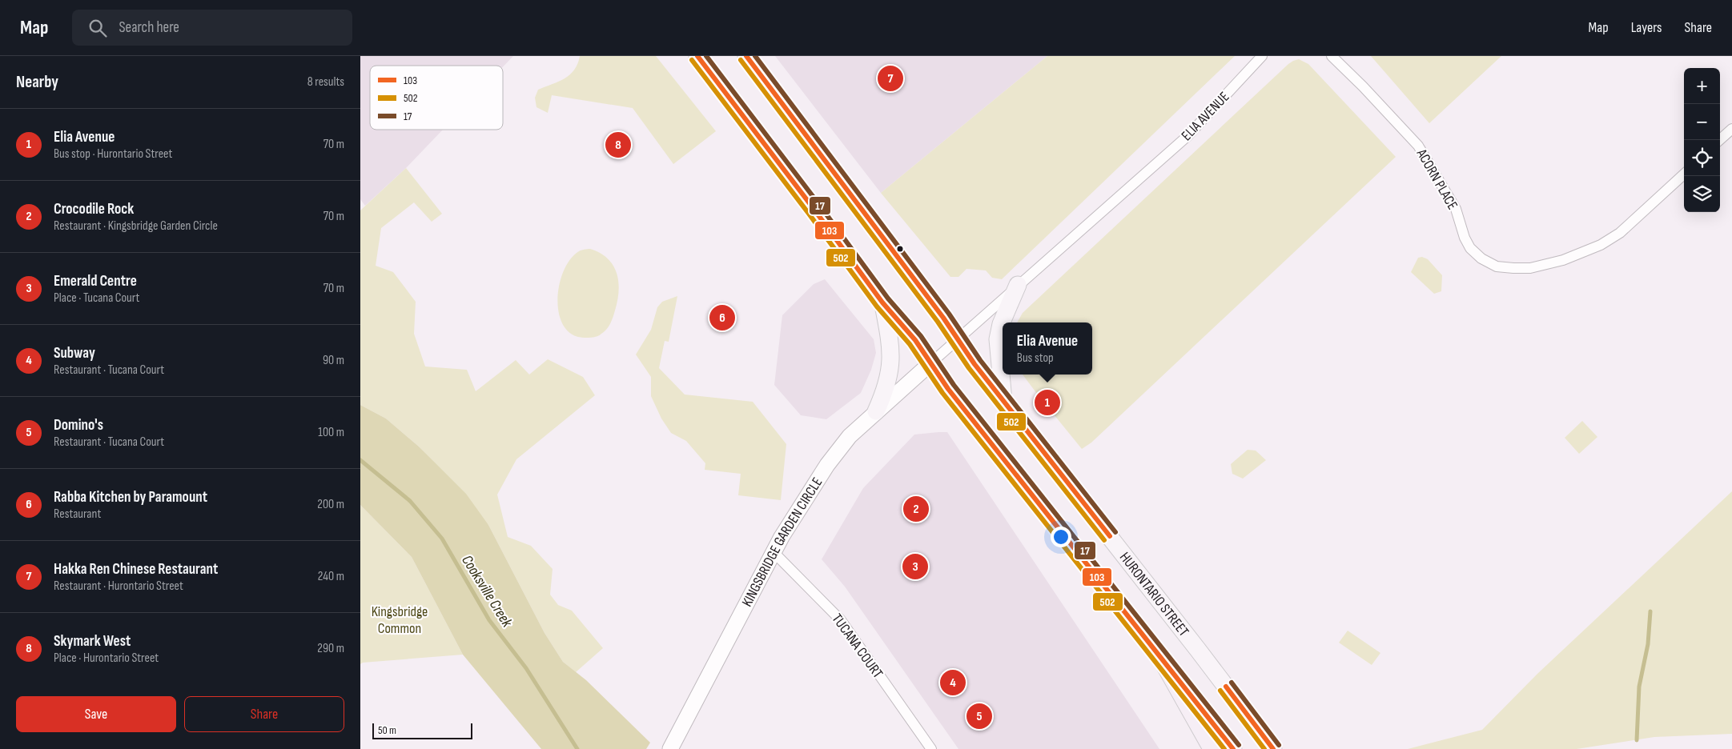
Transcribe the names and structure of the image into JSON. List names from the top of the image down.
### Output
{
  "streets": {
    "main road": ["HURONTARIO STREET"],
    "street": [
      "ELIA AVENUE",
      "ACORN PLACE",
      "KINGSBRIDGE GARDEN CIRCLE",
      "TUCANA COURT"
    ]
  },
  "crossings": [
    ["ELIA AVENUE", "KINGSBRIDGE GARDEN CIRCLE"],
    ["ELIA AVENUE", "HURONTARIO STREET"],
    ["KINGSBRIDGE GARDEN CIRCLE", "TUCANA COURT"]
  ],
  "water": ["Cooksville Creek"],
  "parks": ["Kingsbridge Common"],
  "lines": ["transit line 103", "transit line 17", "transit line 502"],
  "legend": ["103", "502", "17"],
  "scale_bar": "50 m",
  "page": {
    "header": "Map",
    "search": "Search here",
    "nav": ["Map", "Layers", "Share"],
    "heading": ["Nearby", "8 results"],
    "pins": [
      "7",
      "8",
      "6",
      "1",
      "2",
      "3",
      "4",
      "5"
    ],
    "map_buttons": ["+", "−"],
    "list": [
      {
        "mark": "1",
        "name": "Elia Avenue",
        "note": "Bus stop · Hurontario Street",
        "value": "70 m"
      },
      {
        "mark": "2",
        "name": "Crocodile Rock",
        "note": "Restaurant · Kingsbridge Garden Circle",
        "value": "70 m"
      },
      {
        "mark": "3",
        "name": "Emerald Centre",
        "note": "Place · Tucana Court",
        "value": "70 m"
      },
      {
        "mark": "4",
        "name": "Subway",
        "note": "Restaurant · Tucana Court",
        "value": "90 m"
      },
      {
        "mark": "5",
        "name": "Domino's",
        "note": "Restaurant · Tucana Court",
        "value": "100 m"
      },
      {
        "mark": "6",
        "name": "Rabba Kitchen by Paramount",
        "note": "Restaurant",
        "value": "200 m"
      },
      {
        "mark": "7",
        "name": "Hakka Ren Chinese Restaurant",
        "note": "Restaurant · Hurontario Street",
        "value": "240 m"
      },
      {
        "mark": "8",
        "name": "Skymark West",
        "note": "Place · Hurontario Street",
        "value": "290 m"
      }
    ],
    "popup": ["Elia Avenue", "Bus stop"],
    "buttons": ["Save", "Share"],
    "scale": "50 m"
  }
}
